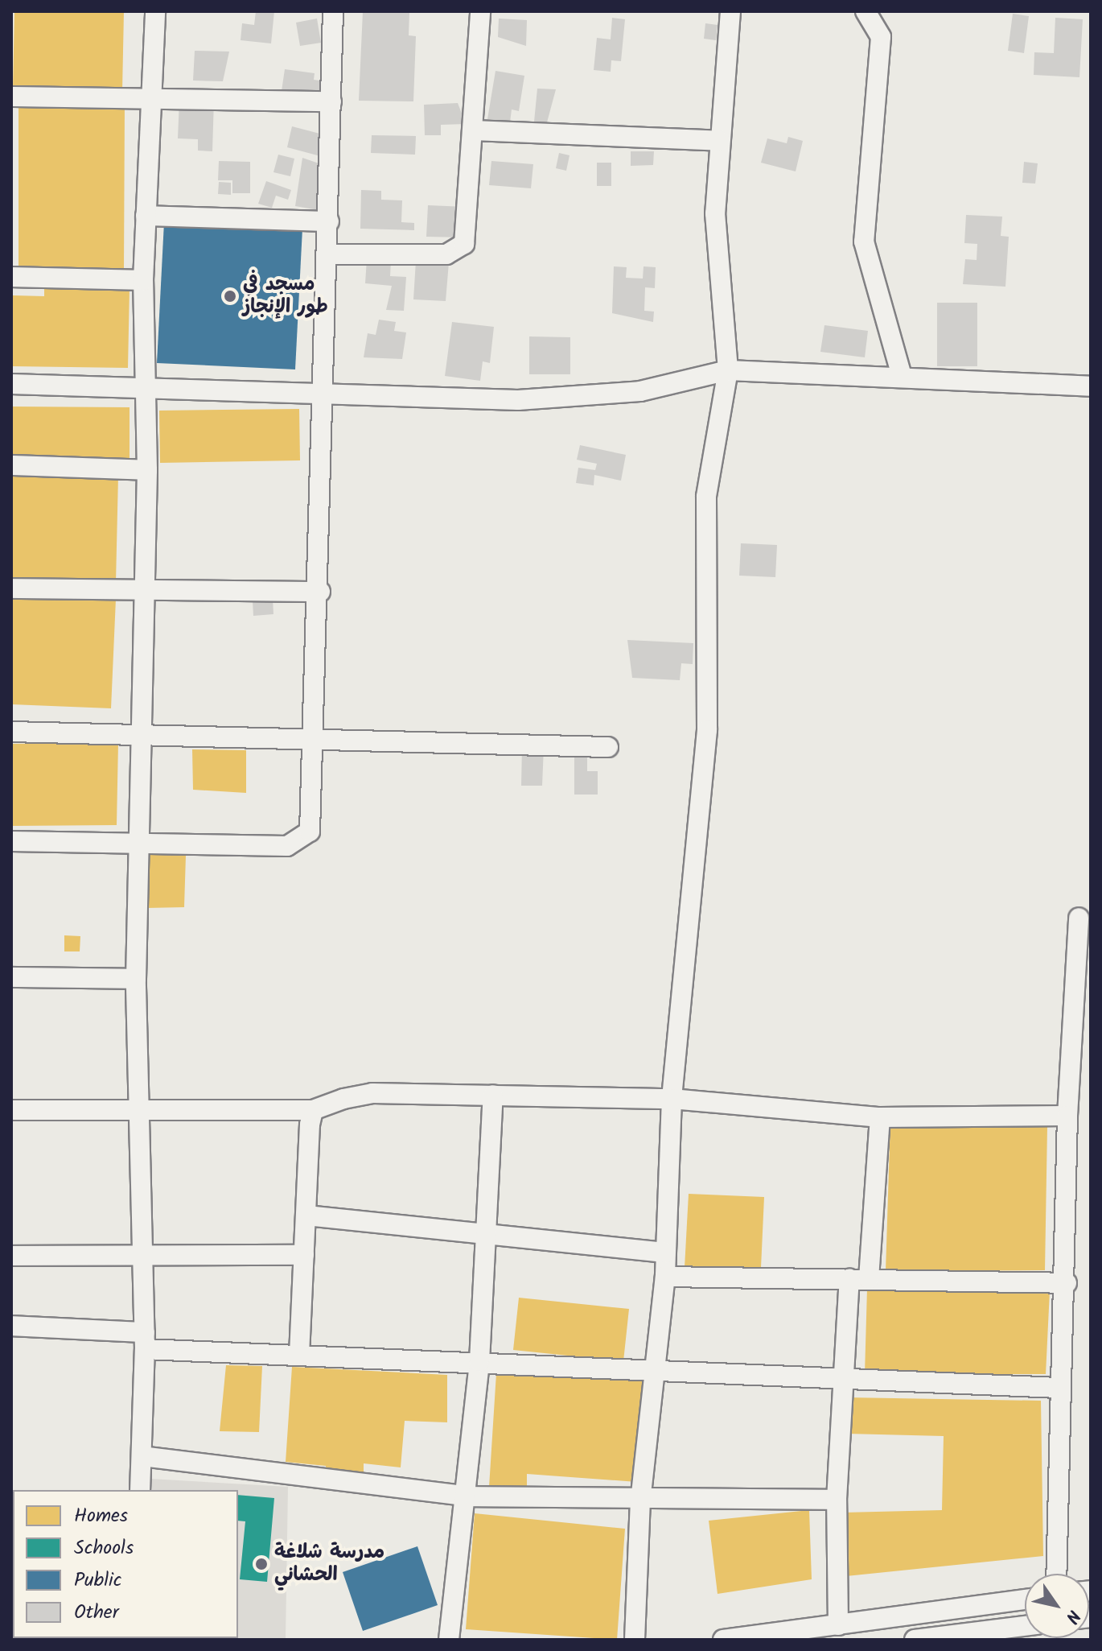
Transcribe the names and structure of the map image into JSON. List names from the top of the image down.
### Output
{
  "places": ["مسجد في طور الإنجاز", "مدرسة شلاغة الحشاني"],
  "legend": [
    "Homes",
    "Schools",
    "Public",
    "Other"
  ],
  "north": "bottom right"
}
